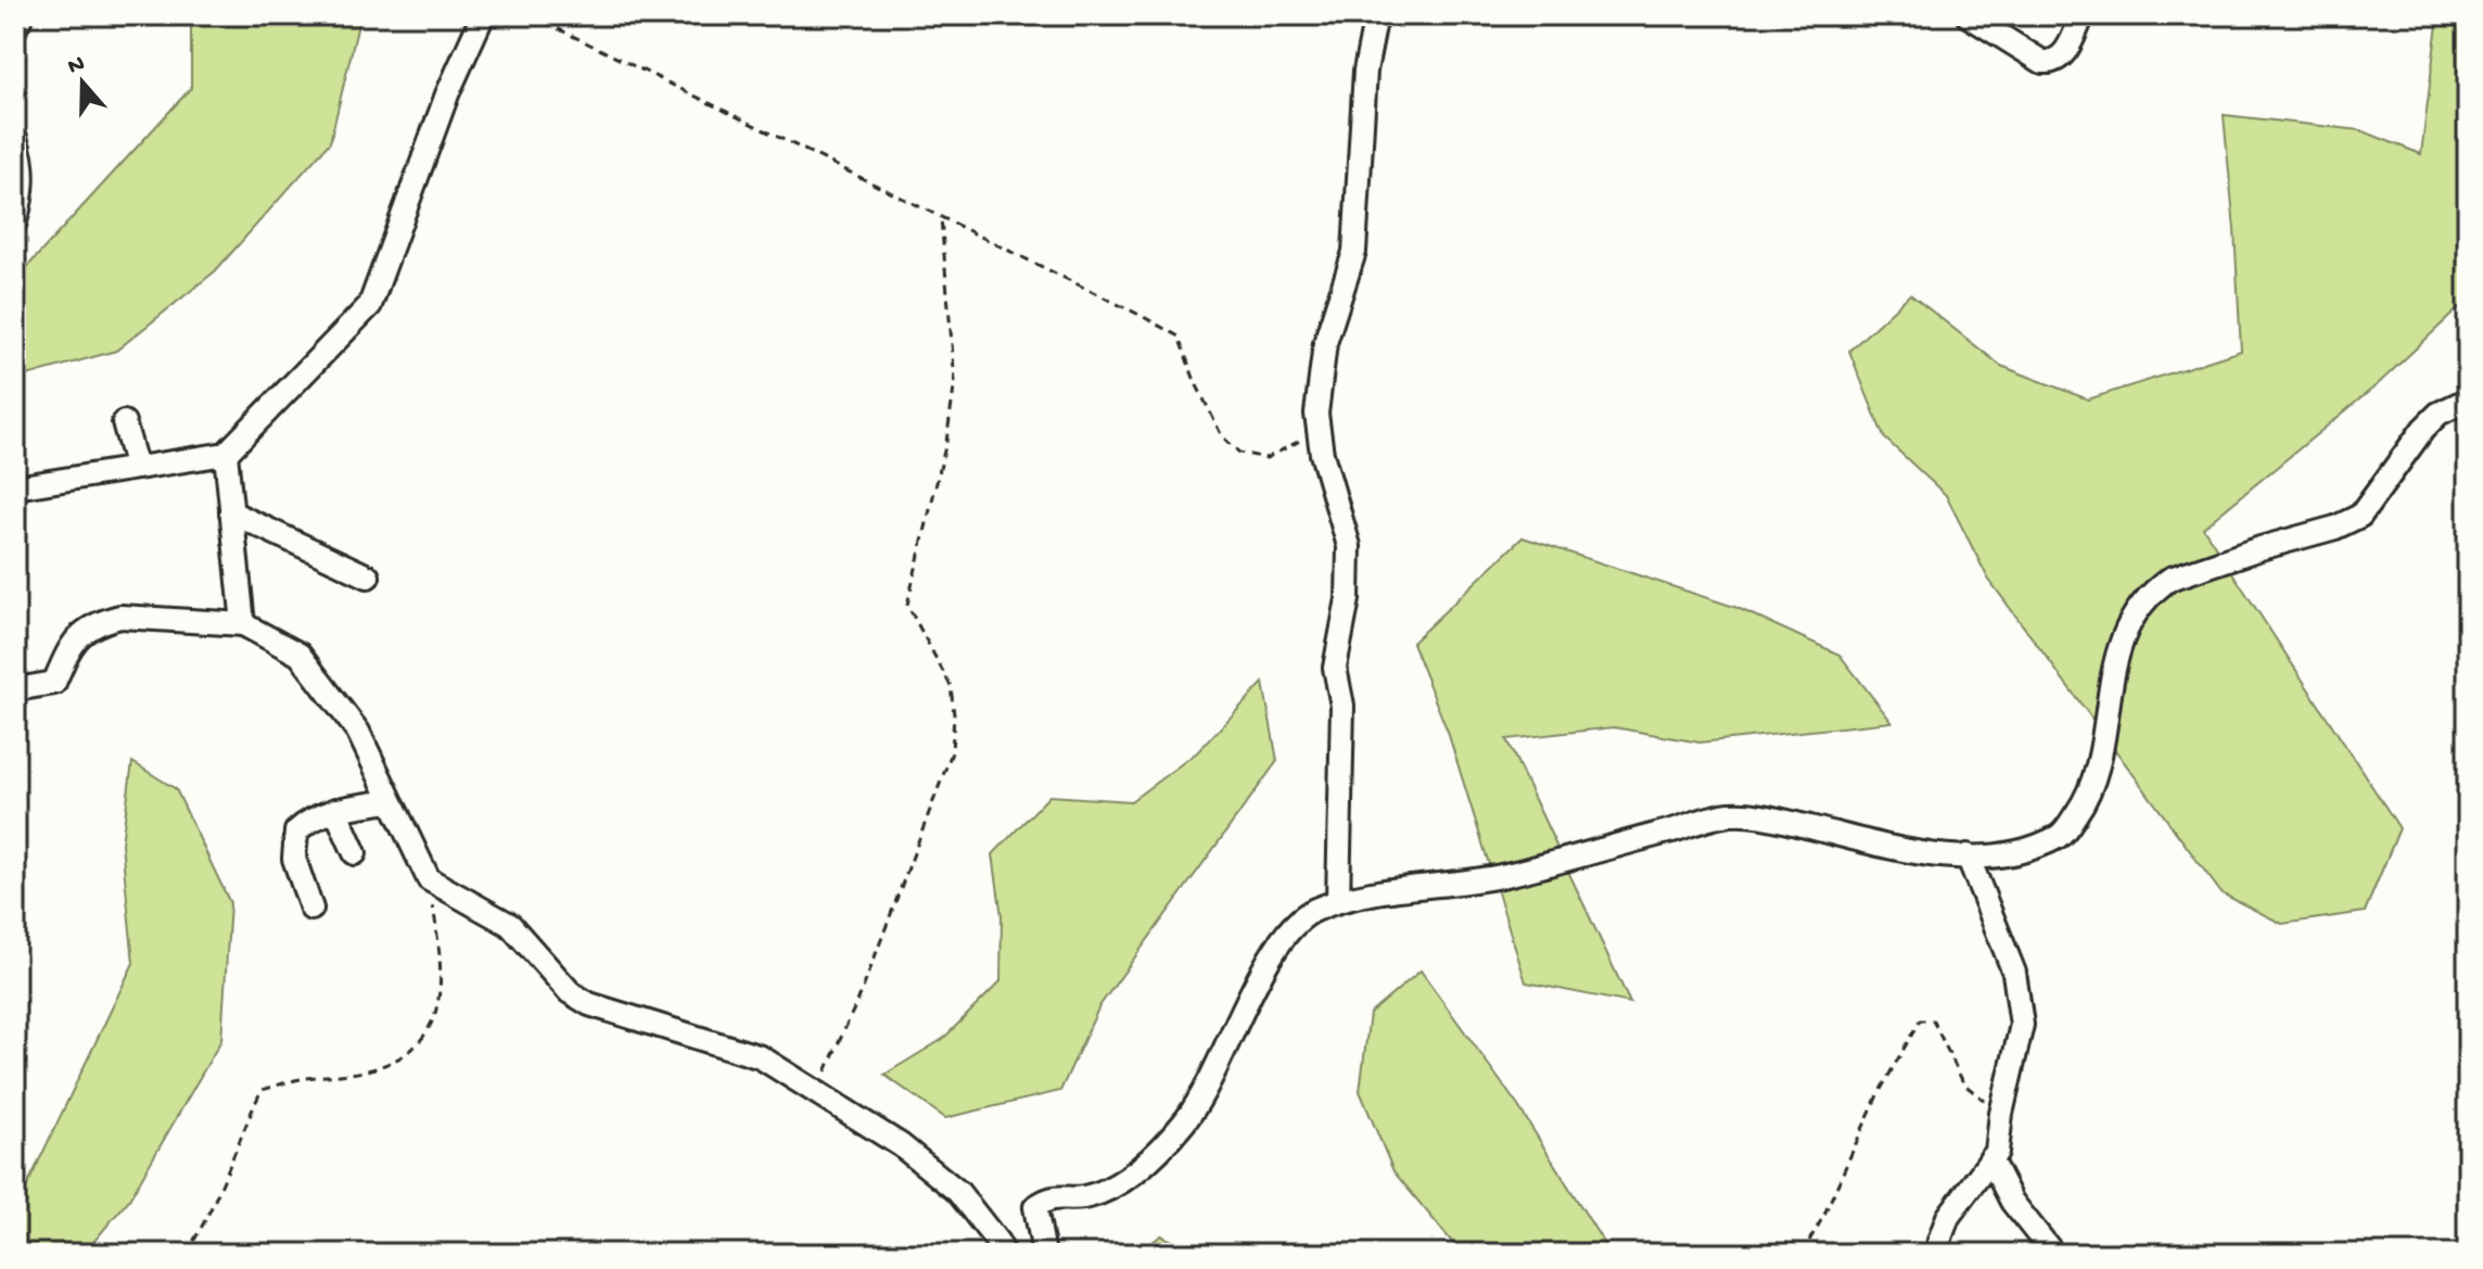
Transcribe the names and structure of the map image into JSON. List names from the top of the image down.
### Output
{
  "north": "top"
}
